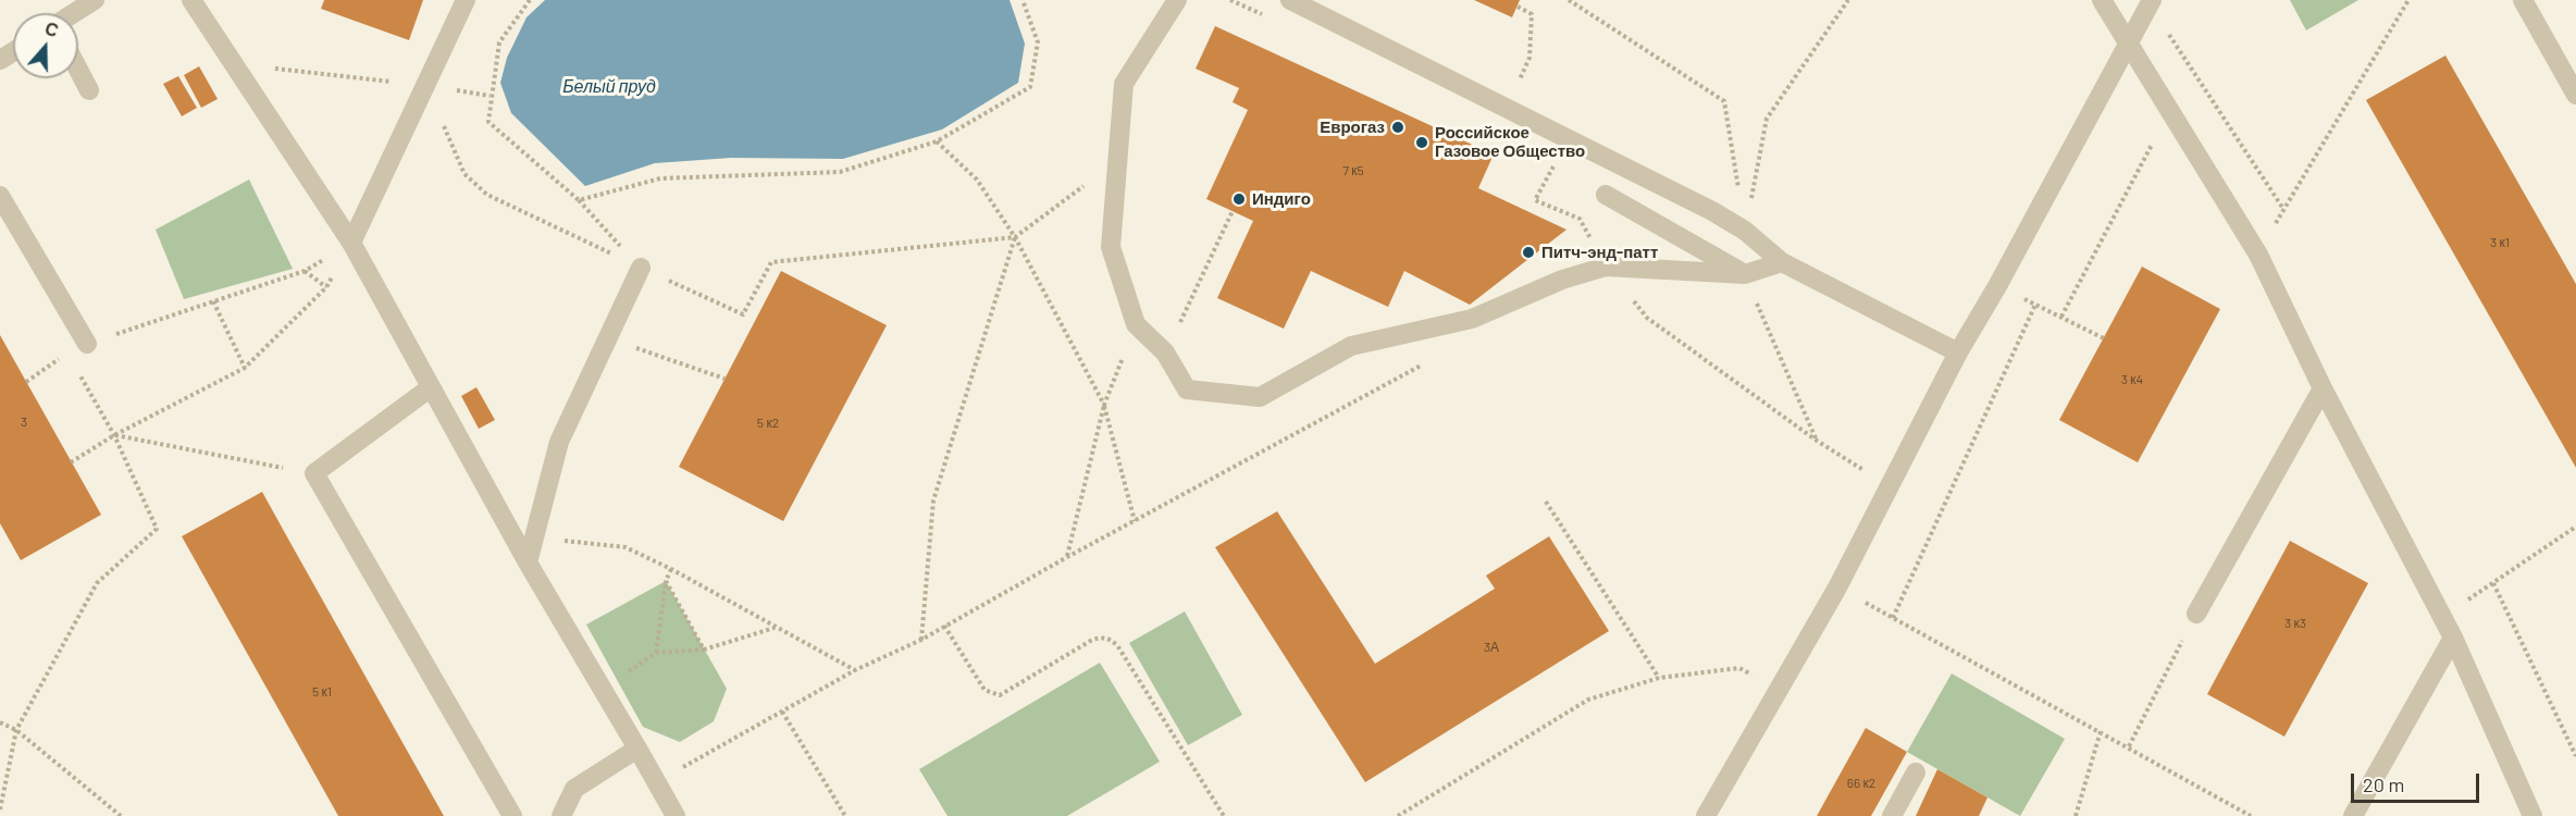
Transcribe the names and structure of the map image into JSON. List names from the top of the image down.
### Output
{
  "water": ["Белый пруд"],
  "places": [
    "Еврогаз",
    "Российское Газовое Общество",
    "Индиго",
    "Питч-энд-патт"
  ],
  "house_numbers": [
    "7 к5",
    "3 к1",
    "3 к4",
    "3",
    "5 к2",
    "3 к3",
    "3А",
    "5 к1",
    "66 к2"
  ],
  "scale_bar": "20 m",
  "north": "top"
}
